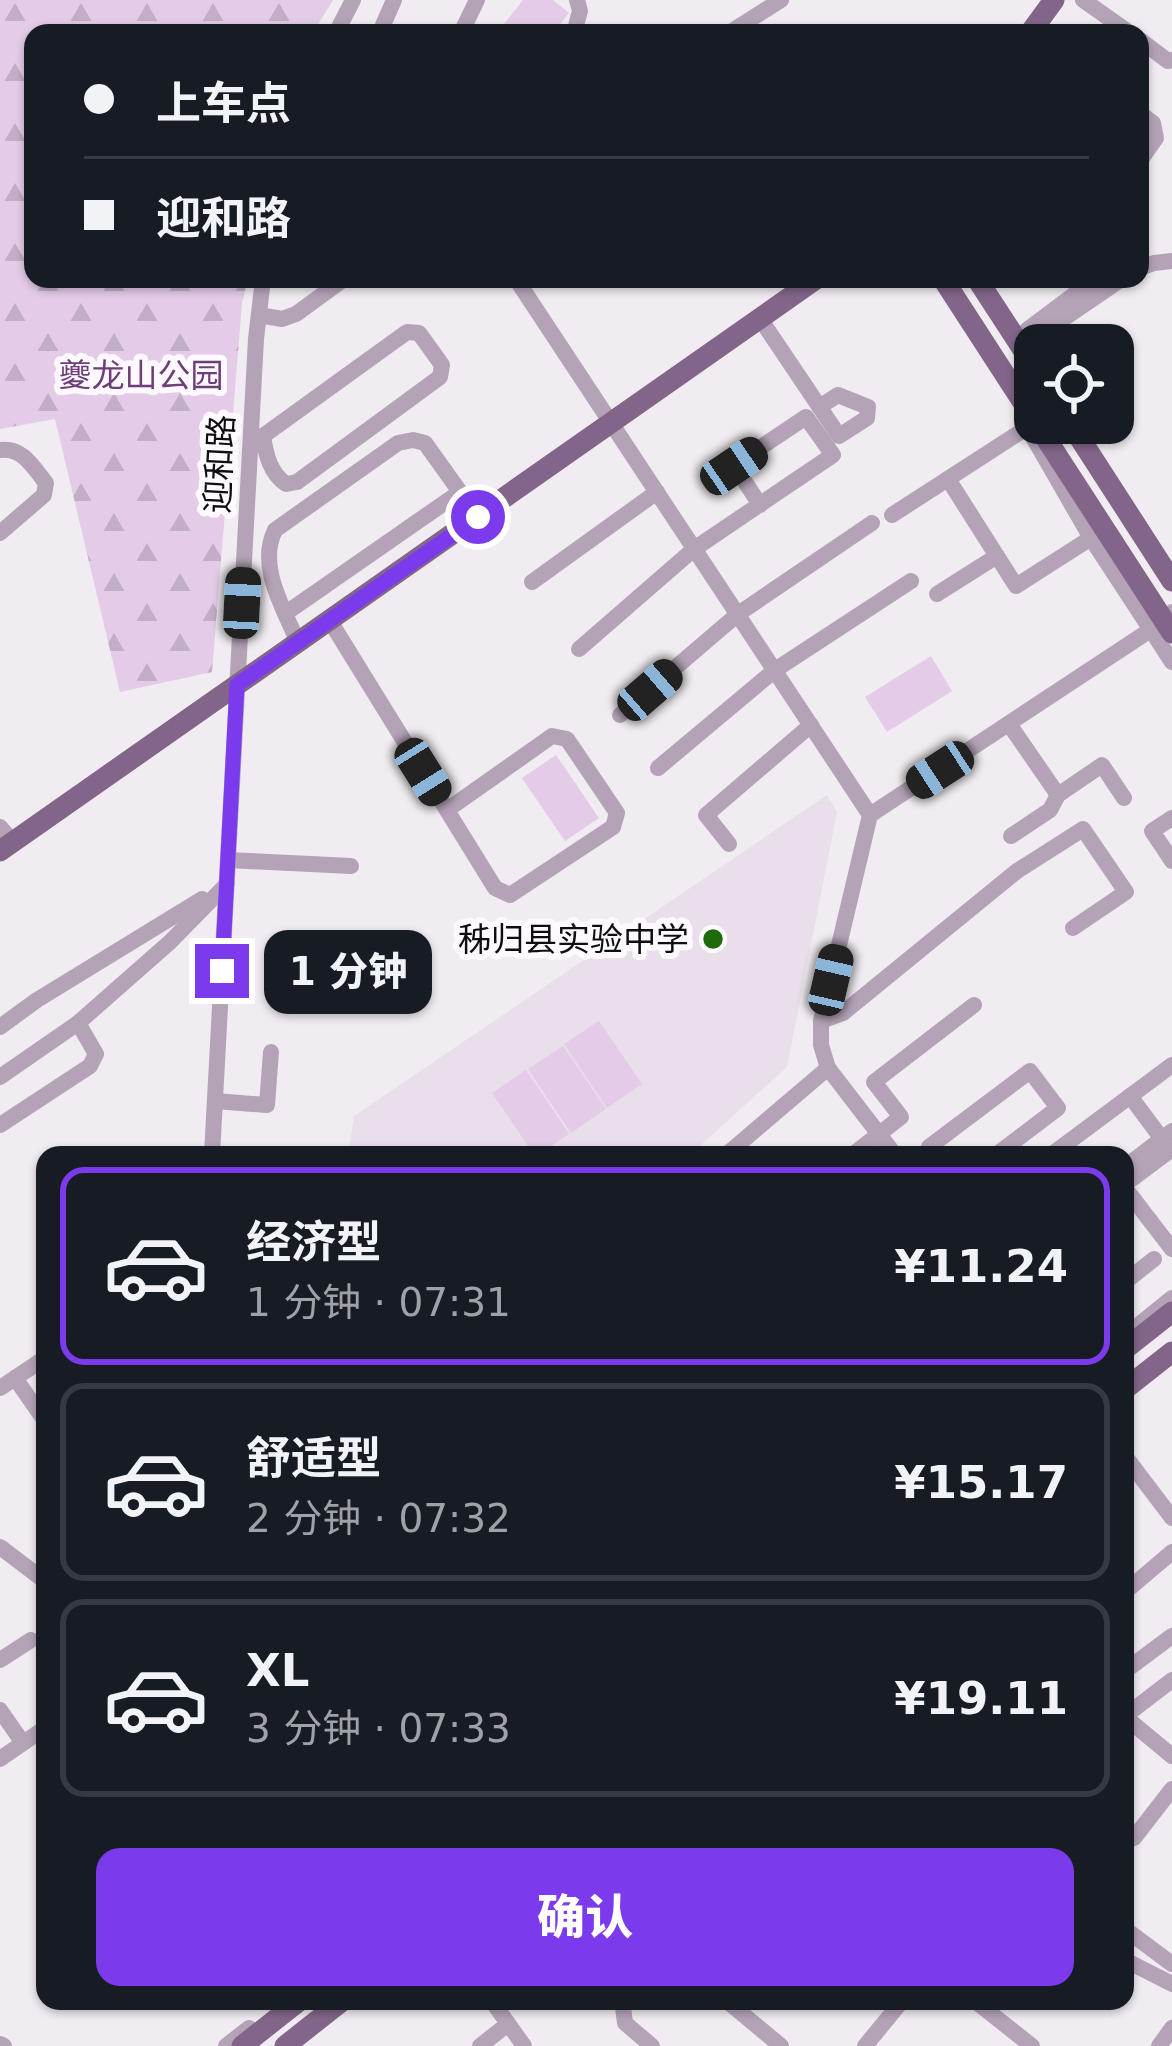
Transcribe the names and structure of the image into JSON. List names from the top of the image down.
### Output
{
  "streets": {
    "street": ["迎和路"]
  },
  "parks": ["夔龙山公园"],
  "places": ["秭归县实验中学"],
  "page": {
    "banner": ["上车点", "迎和路"],
    "bubble": "1 分钟",
    "list": [
      {
        "name": "经济型",
        "note": "1 分钟 · 07:31",
        "value": "¥11.24"
      },
      {
        "name": "舒适型",
        "note": "2 分钟 · 07:32",
        "value": "¥15.17"
      },
      {
        "name": "XL",
        "note": "3 分钟 · 07:33",
        "value": "¥19.11"
      }
    ],
    "buttons": "确认"
  }
}
